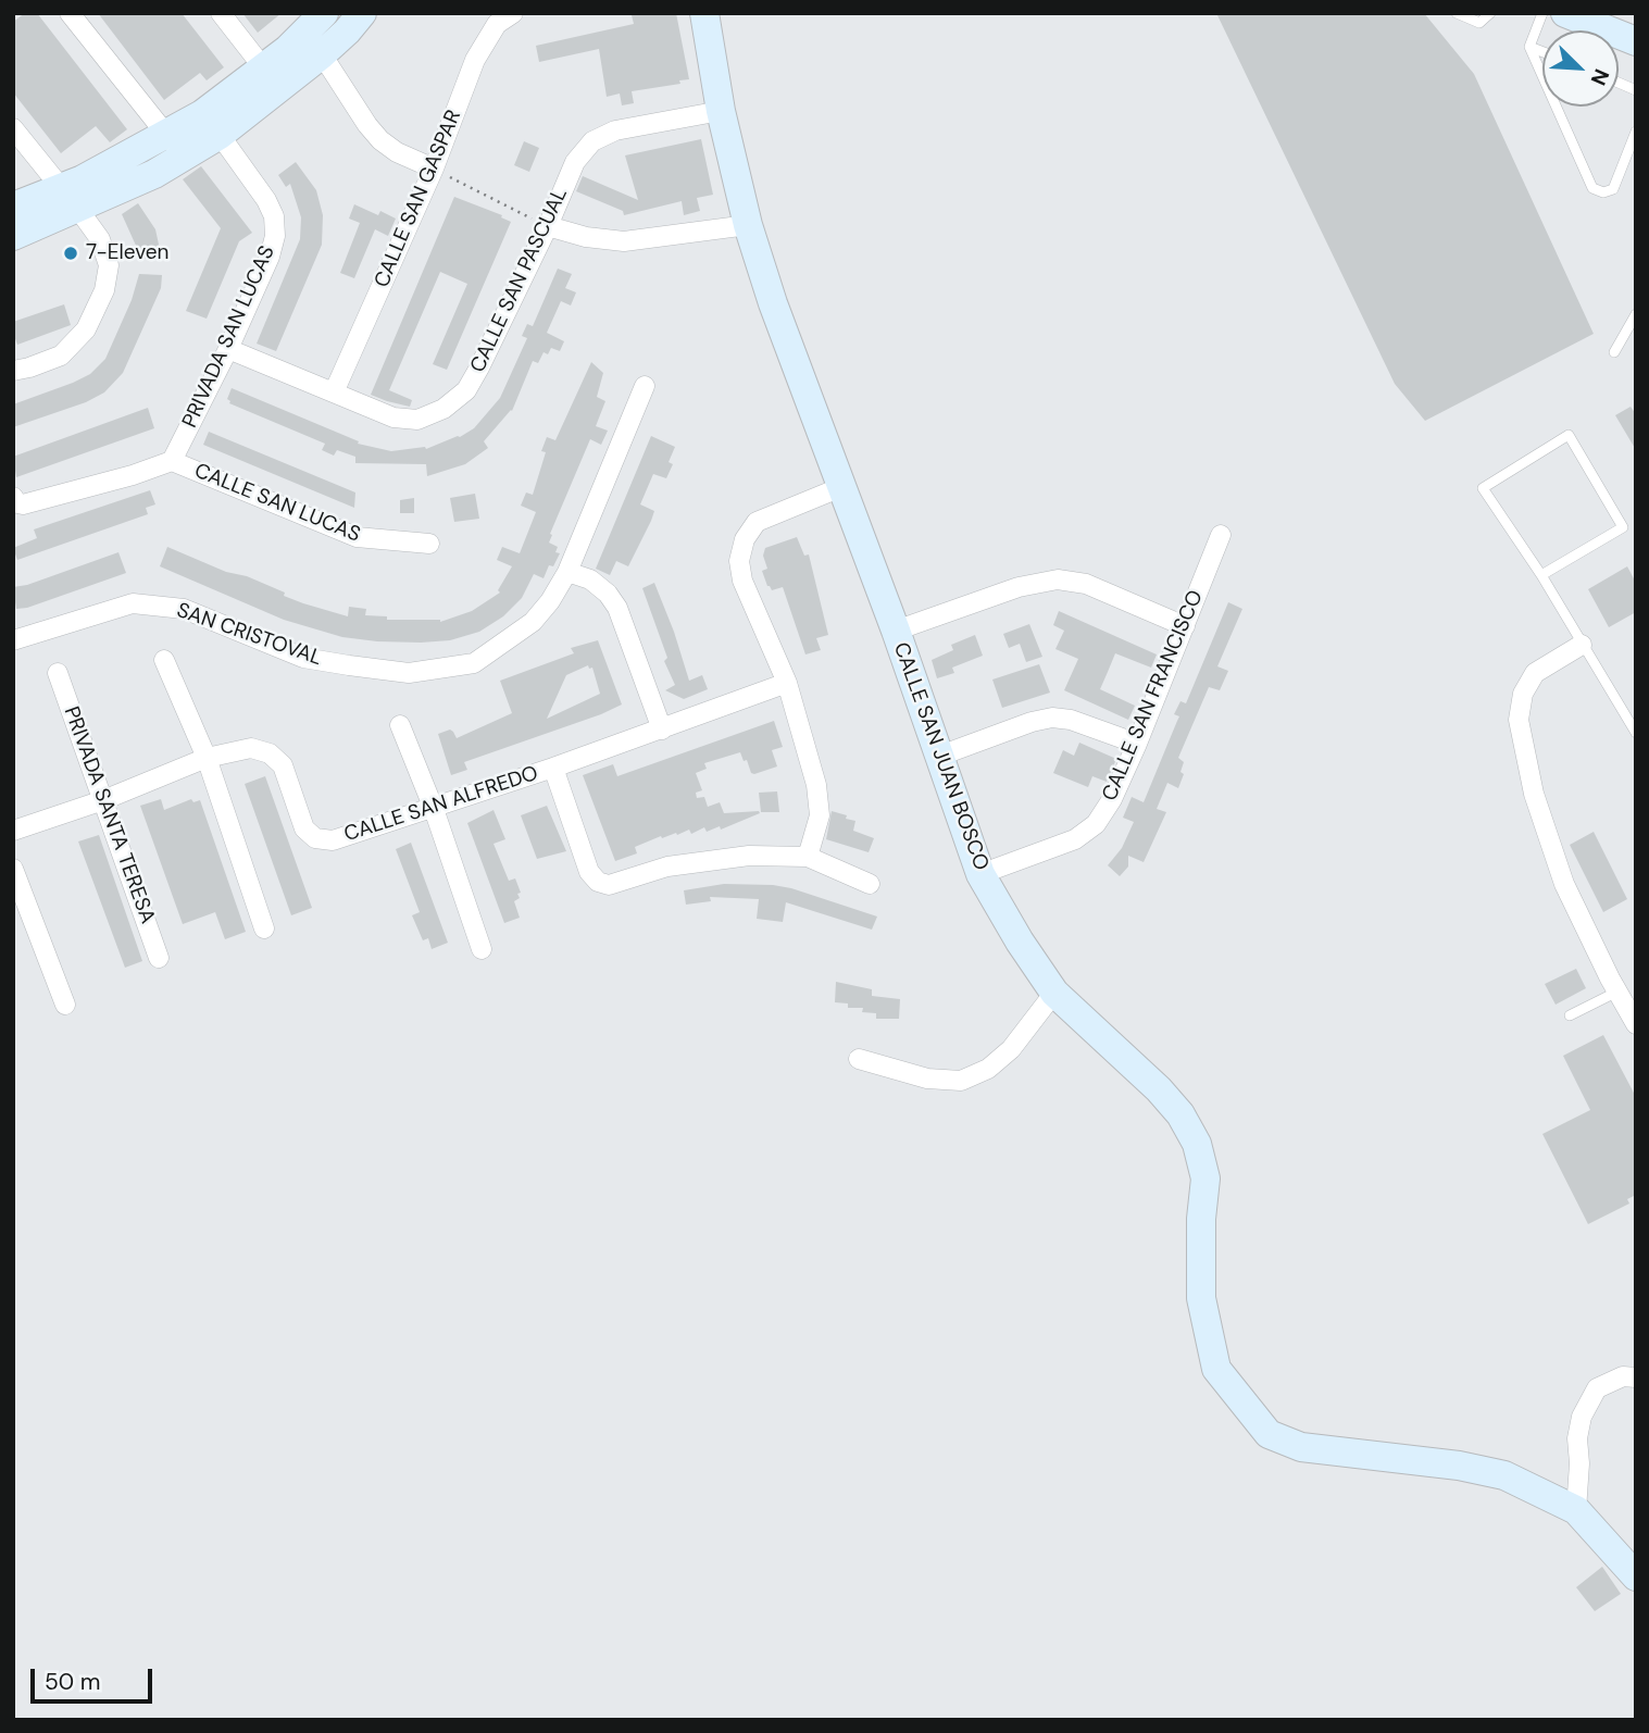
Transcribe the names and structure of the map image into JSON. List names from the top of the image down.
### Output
{
  "streets": {
    "street": [
      "CALLE SAN GASPAR",
      "CALLE SAN PASCUAL",
      "PRIVADA SAN LUCAS",
      "CALLE SAN LUCAS",
      "SAN CRISTOVAL",
      "CALLE SAN FRANCISCO",
      "CALLE SAN JUAN BOSCO",
      "CALLE SAN ALFREDO",
      "PRIVADA SANTA TERESA"
    ]
  },
  "crossings": [
    ["CALLE SAN GASPAR", "CALLE SAN PASCUAL"],
    ["CALLE SAN PASCUAL", "PRIVADA SAN LUCAS"],
    ["CALLE SAN PASCUAL", "CALLE SAN JUAN BOSCO"],
    ["PRIVADA SAN LUCAS", "CALLE SAN LUCAS"],
    ["CALLE SAN FRANCISCO", "CALLE SAN JUAN BOSCO"],
    ["CALLE SAN ALFREDO", "PRIVADA SANTA TERESA"]
  ],
  "places": ["7-Eleven"],
  "scale_bar": "50 m",
  "north": "bottom right"
}
